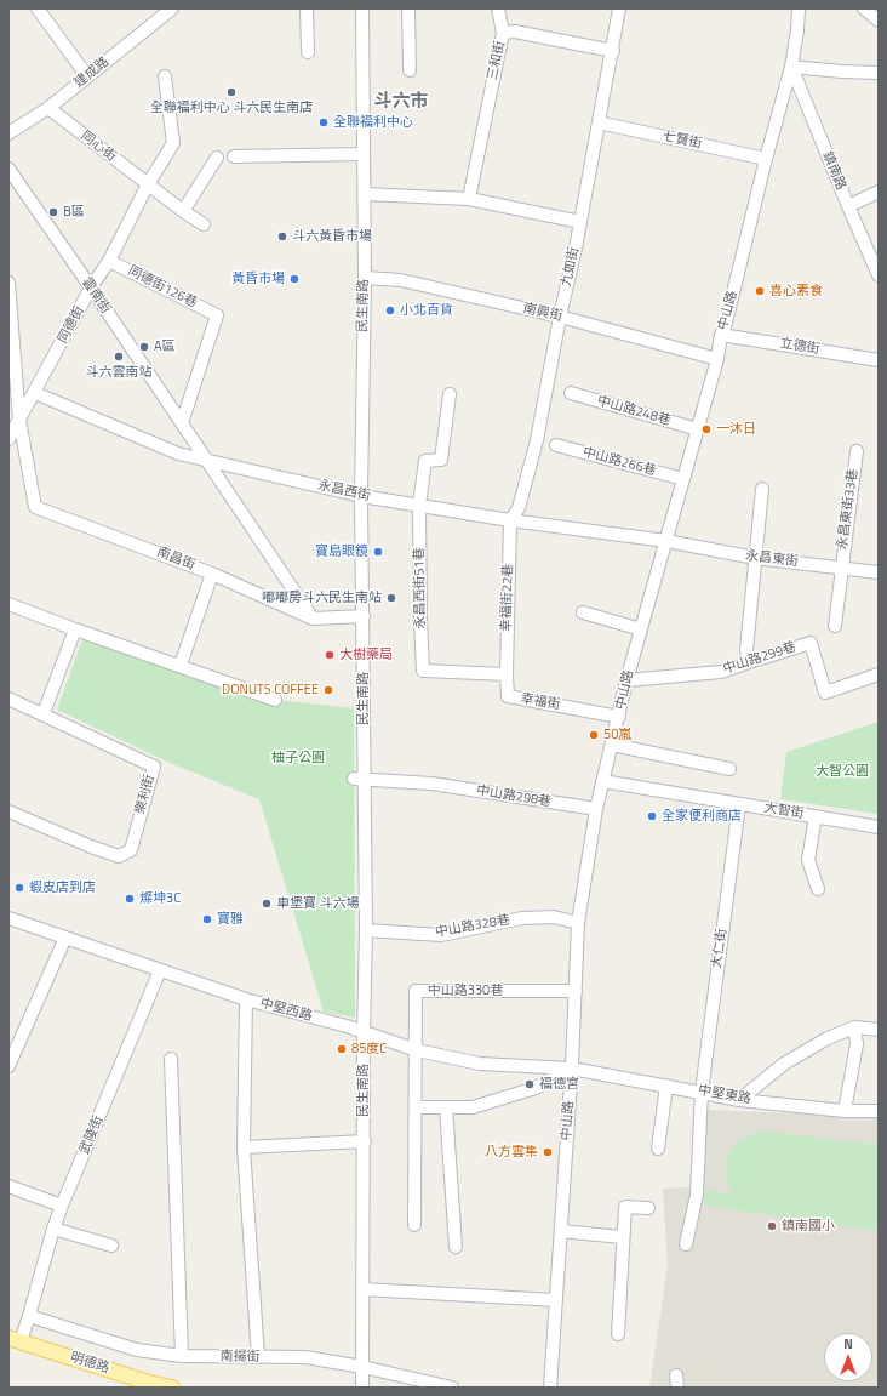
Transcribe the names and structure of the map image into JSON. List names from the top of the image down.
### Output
{
  "streets": {
    "main road": ["明德路"],
    "street": [
      "三和街",
      "建成路",
      "七賢街",
      "同心街",
      "鎮南路",
      "九如街",
      "同德街126巷",
      "雲南街",
      "民生南路",
      "中山路",
      "南興街",
      "同德街",
      "立德街",
      "中山路248巷",
      "中山路266巷",
      "永昌西街",
      "永昌東街33巷",
      "南昌街",
      "永昌東街",
      "永昌西街51巷",
      "幸福街22巷",
      "中山路299巷",
      "幸福街",
      "樂利街",
      "中山路298巷",
      "大智街",
      "中山路328巷",
      "大仁街",
      "中山路330巷",
      "中堅西路",
      "中堅東路",
      "武陵街",
      "南揚街"
    ]
  },
  "crossings": [
    ["三和街", "九如街"],
    ["建成路", "同心街"],
    ["七賢街", "九如街"],
    ["七賢街", "中山路"],
    ["同心街", "同德街"],
    ["鎮南路", "中山路"],
    ["九如街", "南興街"],
    ["九如街", "永昌西街"],
    ["九如街", "幸福街22巷"],
    ["同德街126巷", "雲南街"],
    ["同德街126巷", "同德街"],
    ["雲南街", "同德街"],
    ["雲南街", "永昌西街"],
    ["雲南街", "南昌街"],
    ["民生南路", "南興街"],
    ["民生南路", "永昌西街"],
    ["民生南路", "中山路298巷"],
    ["民生南路", "中山路328巷"],
    ["民生南路", "中堅西路"],
    ["民生南路", "南揚街"],
    ["中山路", "南興街"],
    ["中山路", "立德街"],
    ["中山路", "中山路248巷"],
    ["中山路", "中山路266巷"],
    ["中山路", "永昌西街"],
    ["中山路", "永昌東街"],
    ["中山路", "中山路299巷"],
    ["中山路", "幸福街"],
    ["中山路", "中山路298巷"],
    ["中山路", "大智街"],
    ["中山路", "中山路328巷"],
    ["中山路", "中山路330巷"],
    ["中山路", "中堅西路"],
    ["中山路", "中堅東路"],
    ["同德街", "永昌西街"],
    ["同德街", "南昌街"],
    ["永昌西街", "永昌東街"],
    ["永昌西街", "永昌西街51巷"],
    ["永昌西街", "幸福街22巷"],
    ["永昌東街33巷", "永昌東街"],
    ["永昌西街51巷", "幸福街22巷"],
    ["永昌西街51巷", "幸福街"],
    ["幸福街22巷", "幸福街"],
    ["大智街", "大仁街"],
    ["大仁街", "中堅東路"],
    ["中山路330巷", "中堅西路"],
    ["中堅西路", "中堅東路"],
    ["中堅西路", "武陵街"],
    ["武陵街", "南揚街"],
    ["武陵街", "明德路"]
  ],
  "districts": ["斗六市"],
  "parks": ["柚子公園", "大智公園"],
  "places": [
    "全聯福利中心 斗六民生南店",
    "全聯福利中心",
    "B區",
    "斗六黃昏市場",
    "黃昏市場",
    "喜心素食",
    "小北百貨",
    "A區",
    "斗六雲南站",
    "一沐日",
    "寶島眼鏡",
    "嘟嘟房斗六民生南站",
    "大樹藥局",
    "DONUTS COFFEE",
    "50嵐",
    "全家便利商店",
    "蝦皮店到店",
    "燦坤3C",
    "車堡寶 斗六場",
    "寶雅",
    "85度C",
    "福德宮",
    "八方雲集",
    "鎮南國小"
  ],
  "north": "top"
}
